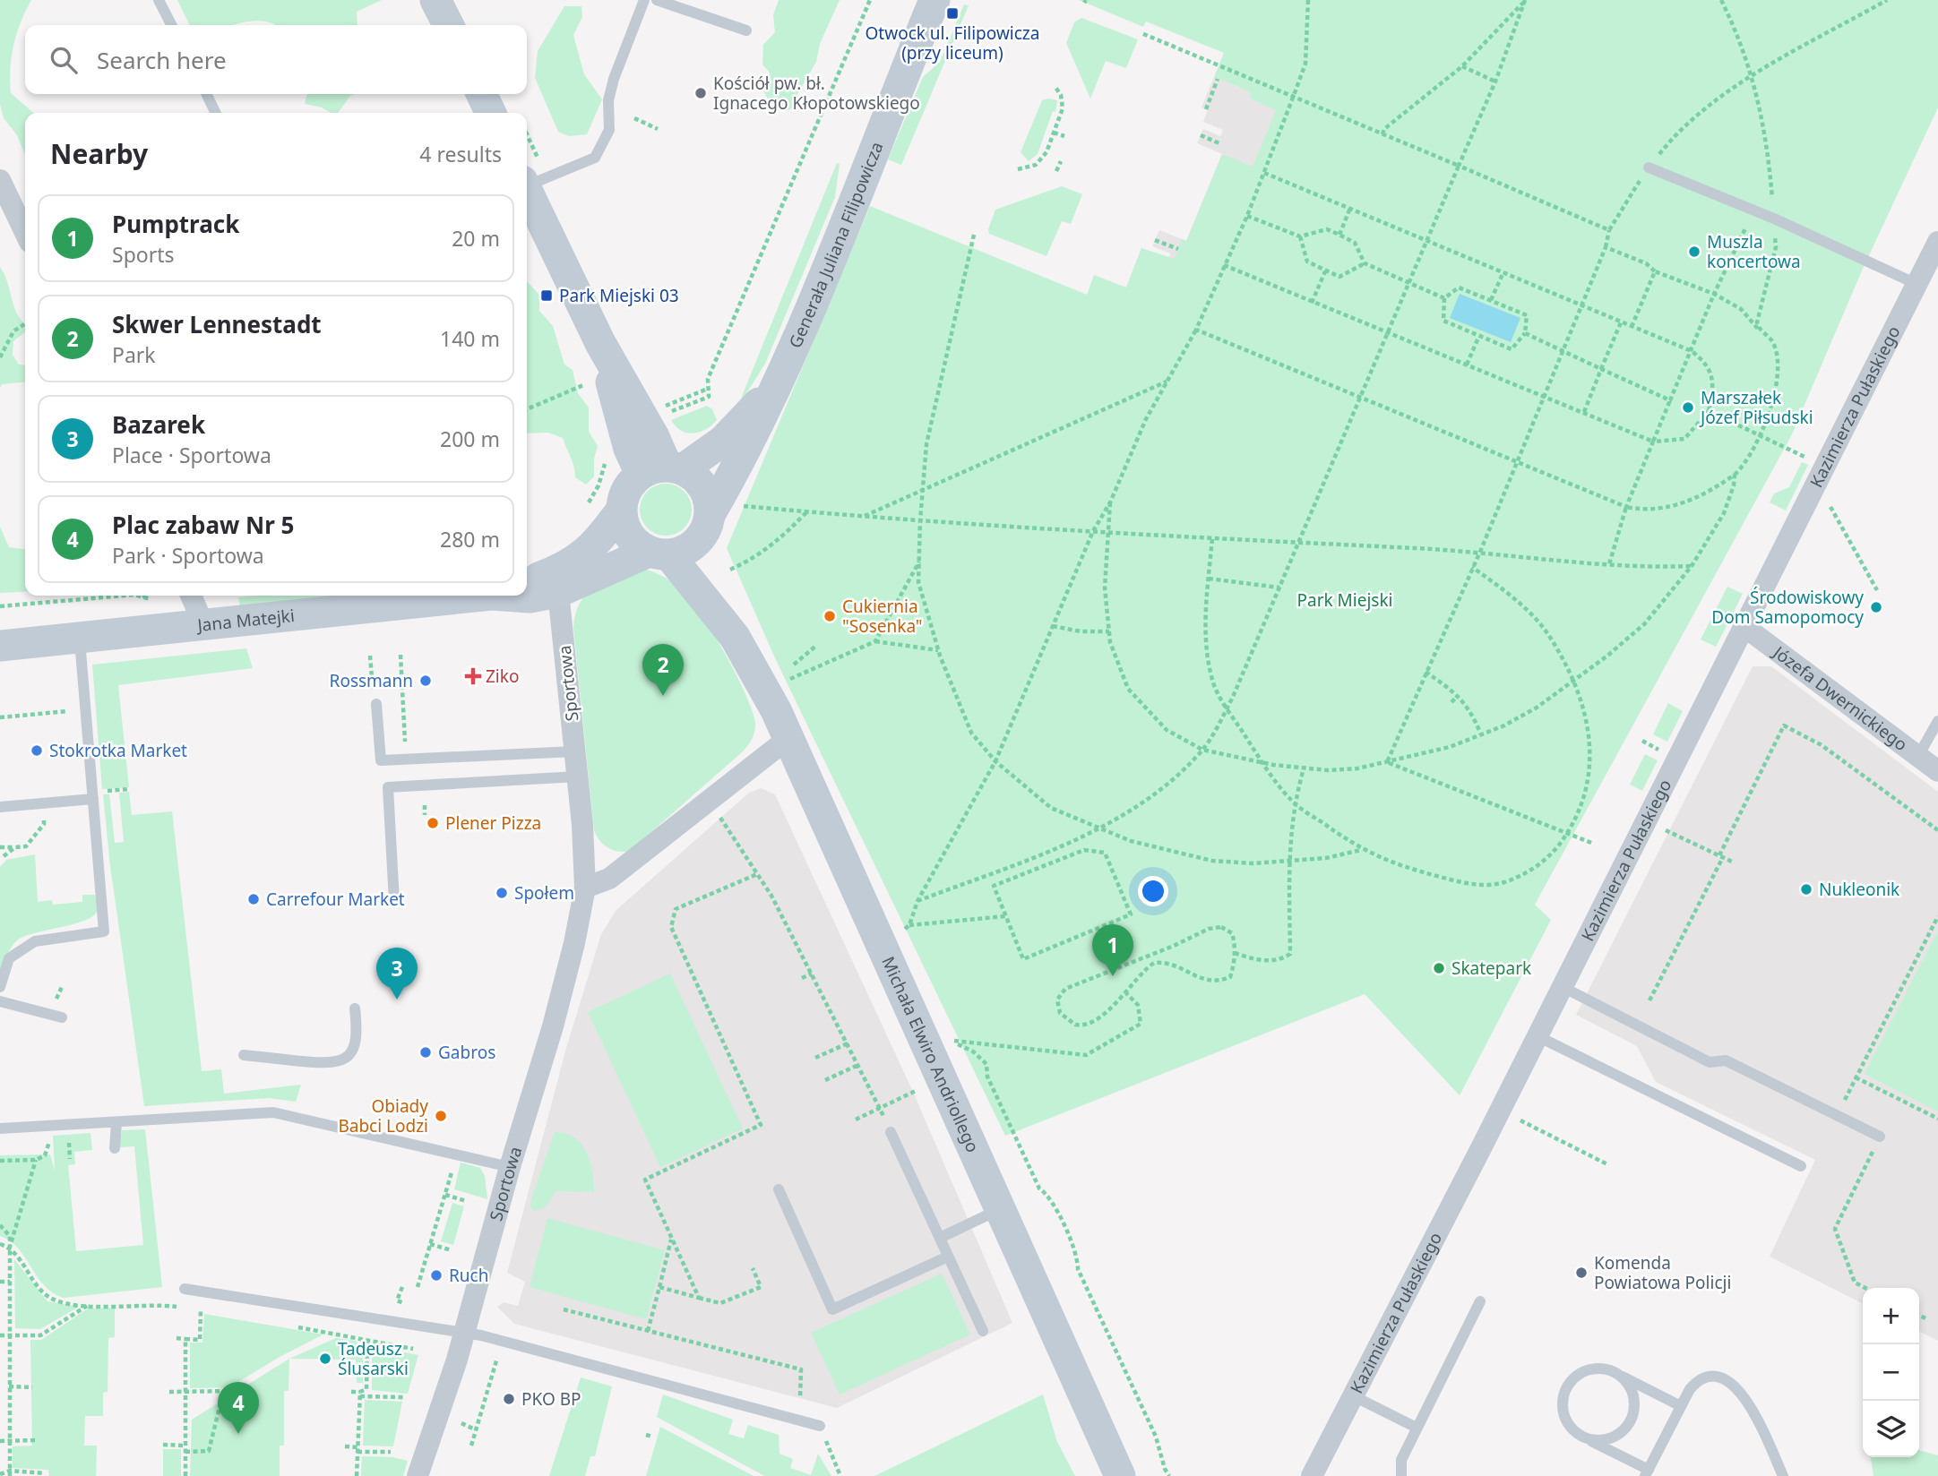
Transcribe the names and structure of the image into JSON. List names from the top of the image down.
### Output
{
  "streets": {
    "main road": ["Generała Juliana Filipowicza", "Jana Matejki", "Michała Elwiro Andriollego"],
    "street": ["Kazimierza Pułaskiego", "Sportowa", "Józefa Dwernickiego"]
  },
  "crossings": [
    ["Generała Juliana Filipowicza", "Jana Matejki"],
    ["Generała Juliana Filipowicza", "Michała Elwiro Andriollego"],
    ["Kazimierza Pułaskiego", "Józefa Dwernickiego"],
    ["Jana Matejki", "Sportowa"],
    ["Jana Matejki", "Michała Elwiro Andriollego"]
  ],
  "parks": ["Park Miejski"],
  "places": {
    "transit": ["Otwock ul. Filipowicza (przy liceum)", "Park Miejski 03"],
    "other": [
      "Kościół pw. bł. Ignacego Kłopotowskiego",
      "Muszla koncertowa",
      "Marszałek Józef Piłsudski",
      "Środowiskowy Dom Samopomocy",
      "Cukiernia \"Sosenka\"",
      "Rossmann",
      "Stokrotka Market",
      "Plener Pizza",
      "Nukleonik",
      "Społem",
      "Carrefour Market",
      "Skatepark",
      "Gabros",
      "Obiady Babci Lodzi",
      "Komenda Powiatowa Policji",
      "Ruch",
      "Tadeusz Ślusarski",
      "PKO BP"
    ],
    "health": ["Ziko"]
  },
  "page": {
    "search": "Search here",
    "heading": ["Nearby", "4 results"],
    "list": [
      {
        "mark": "1",
        "name": "Pumptrack",
        "note": "Sports",
        "value": "20 m"
      },
      {
        "mark": "2",
        "name": "Skwer Lennestadt",
        "note": "Park",
        "value": "140 m"
      },
      {
        "mark": "3",
        "name": "Bazarek",
        "note": "Place · Sportowa",
        "value": "200 m"
      },
      {
        "mark": "4",
        "name": "Plac zabaw Nr 5",
        "note": "Park · Sportowa",
        "value": "280 m"
      }
    ],
    "pins": [
      "2",
      "1",
      "3",
      "4"
    ],
    "map_buttons": ["+", "−"]
  }
}
